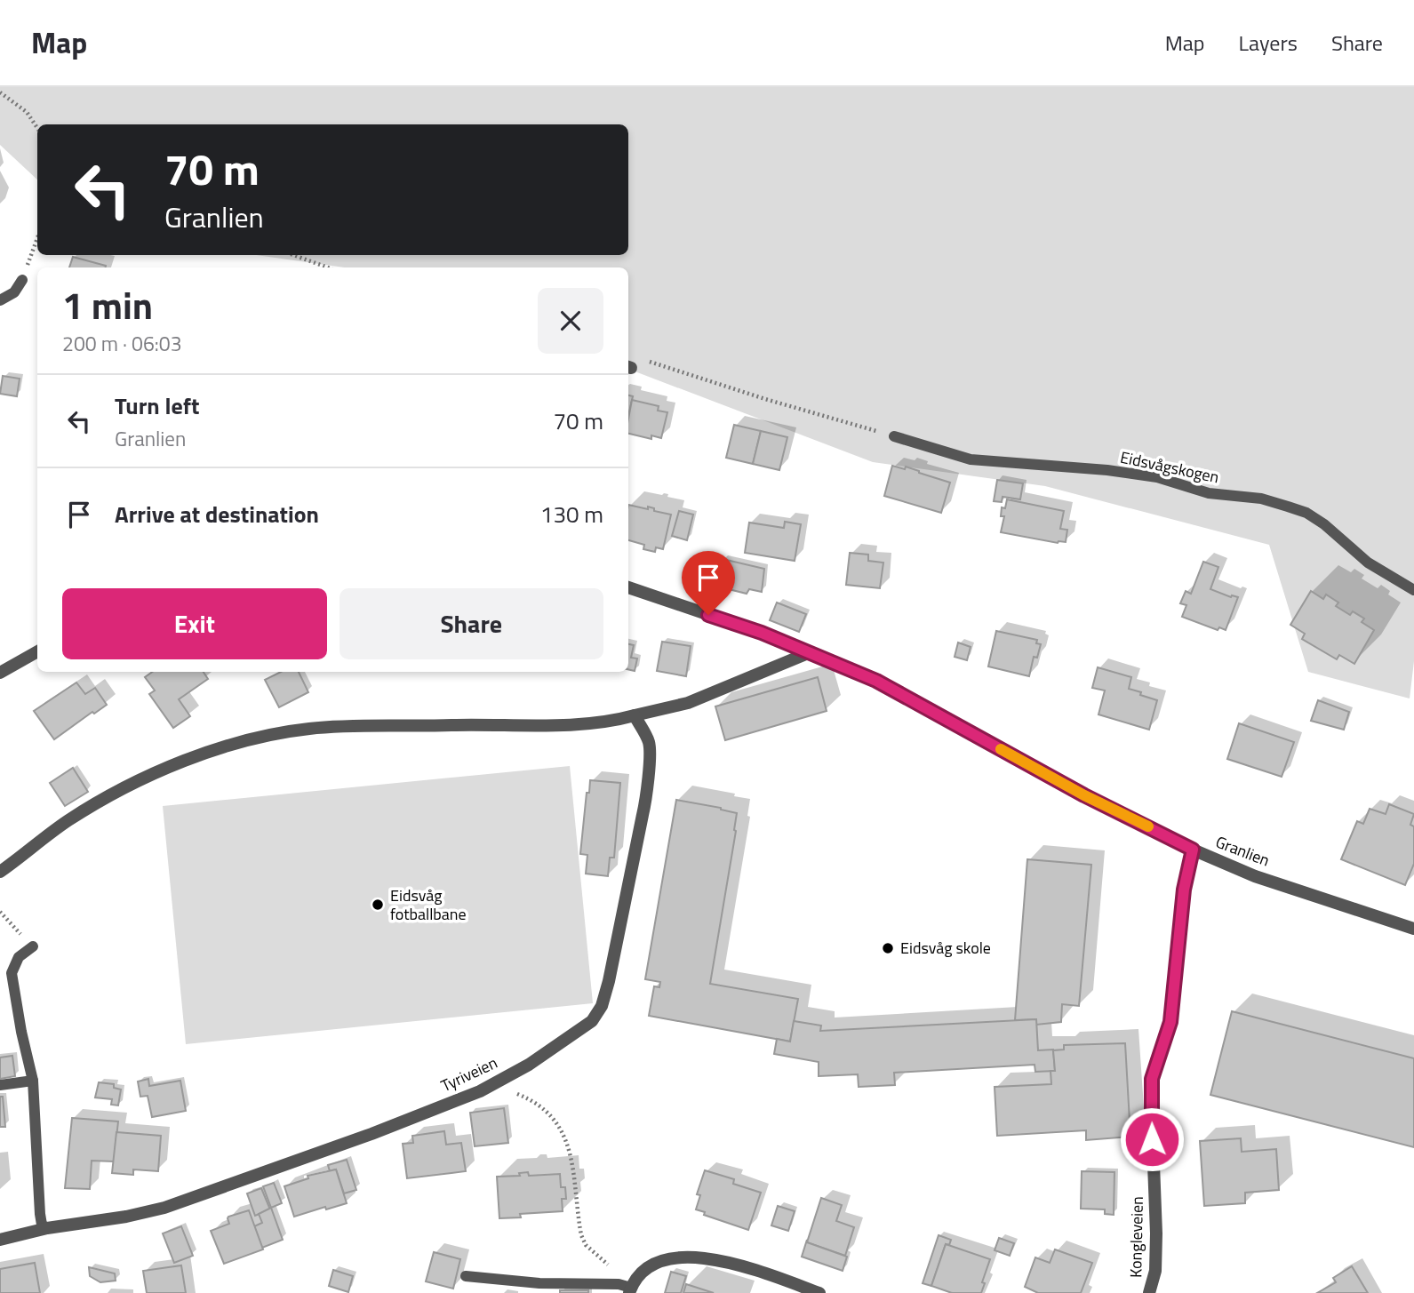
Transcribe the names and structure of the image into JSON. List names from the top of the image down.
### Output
{
  "streets": {
    "street": ["Granlien", "Tyriveien", "Kongleveien"],
    "lane": ["Eidsvågskogen"]
  },
  "crossings": [
    ["Granlien", "Kongleveien"]
  ],
  "places": ["Eidsvåg fotballbane", "Eidsvåg skole"],
  "page": {
    "header": "Map",
    "nav": ["Map", "Layers", "Share"],
    "turn": ["70 m", "Granlien"],
    "heading": ["1 min", "200 m · 06:03"],
    "list": [
      {
        "name": "Turn left",
        "note": "Granlien",
        "value": "70 m"
      },
      {
        "name": "Arrive at destination",
        "value": "130 m"
      }
    ],
    "buttons": ["Exit", "Share"]
  }
}
